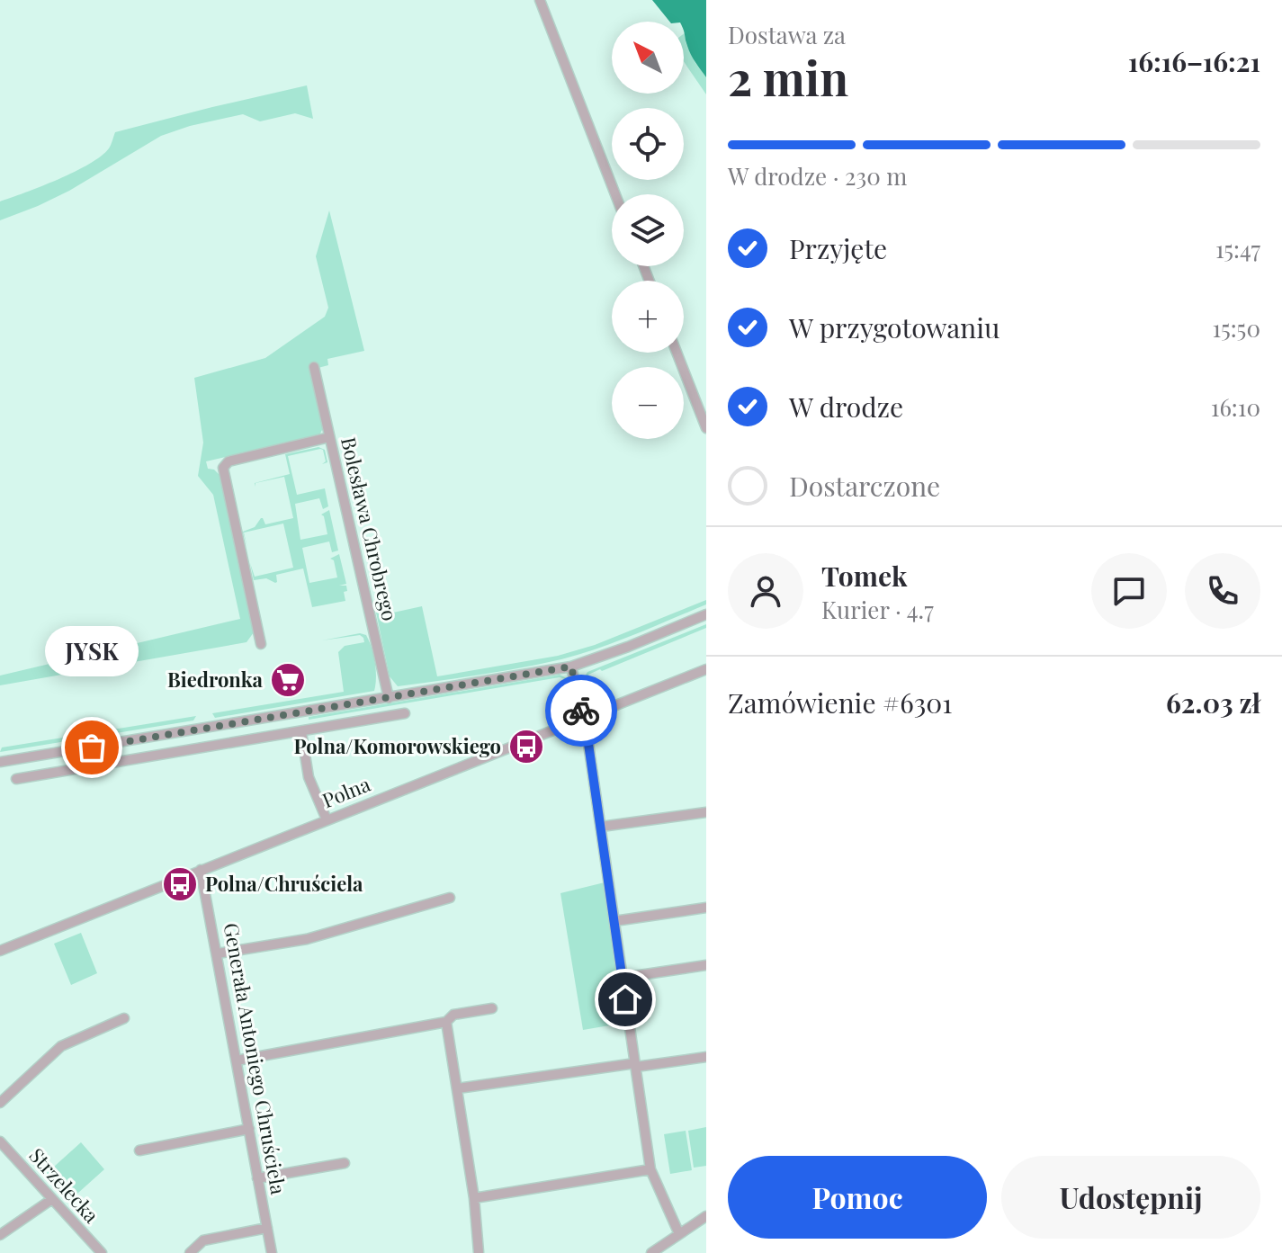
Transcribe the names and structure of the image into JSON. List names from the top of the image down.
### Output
{
  "streets": {
    "street": [
      "Bolesława Chrobrego",
      "Polna",
      "Generała Antoniego Chruściela",
      "Strzelecka"
    ]
  },
  "crossings": [
    ["Polna", "Generała Antoniego Chruściela"]
  ],
  "places": {
    "supermarket": ["Biedronka"],
    "bus stop": ["Polna/Komorowskiego", "Polna/Chruściela"],
    "other": ["JYSK"]
  },
  "north": "top left",
  "page": {
    "heading": ["2 min", "Dostawa za", "16:16–16:21"],
    "panel": [
      "Tomek",
      "Kurier · 4.7",
      "Zamówienie #6301",
      "62.03 zł"
    ],
    "map_buttons": ["+", "−"],
    "bar": "W drodze · 230 m",
    "list": [
      ["Przyjęte", "15:47"],
      ["W przygotowaniu", "15:50"],
      ["W drodze", "16:10"],
      "Dostarczone"
    ],
    "bubble": "JYSK",
    "buttons": ["Pomoc", "Udostępnij"]
  }
}
